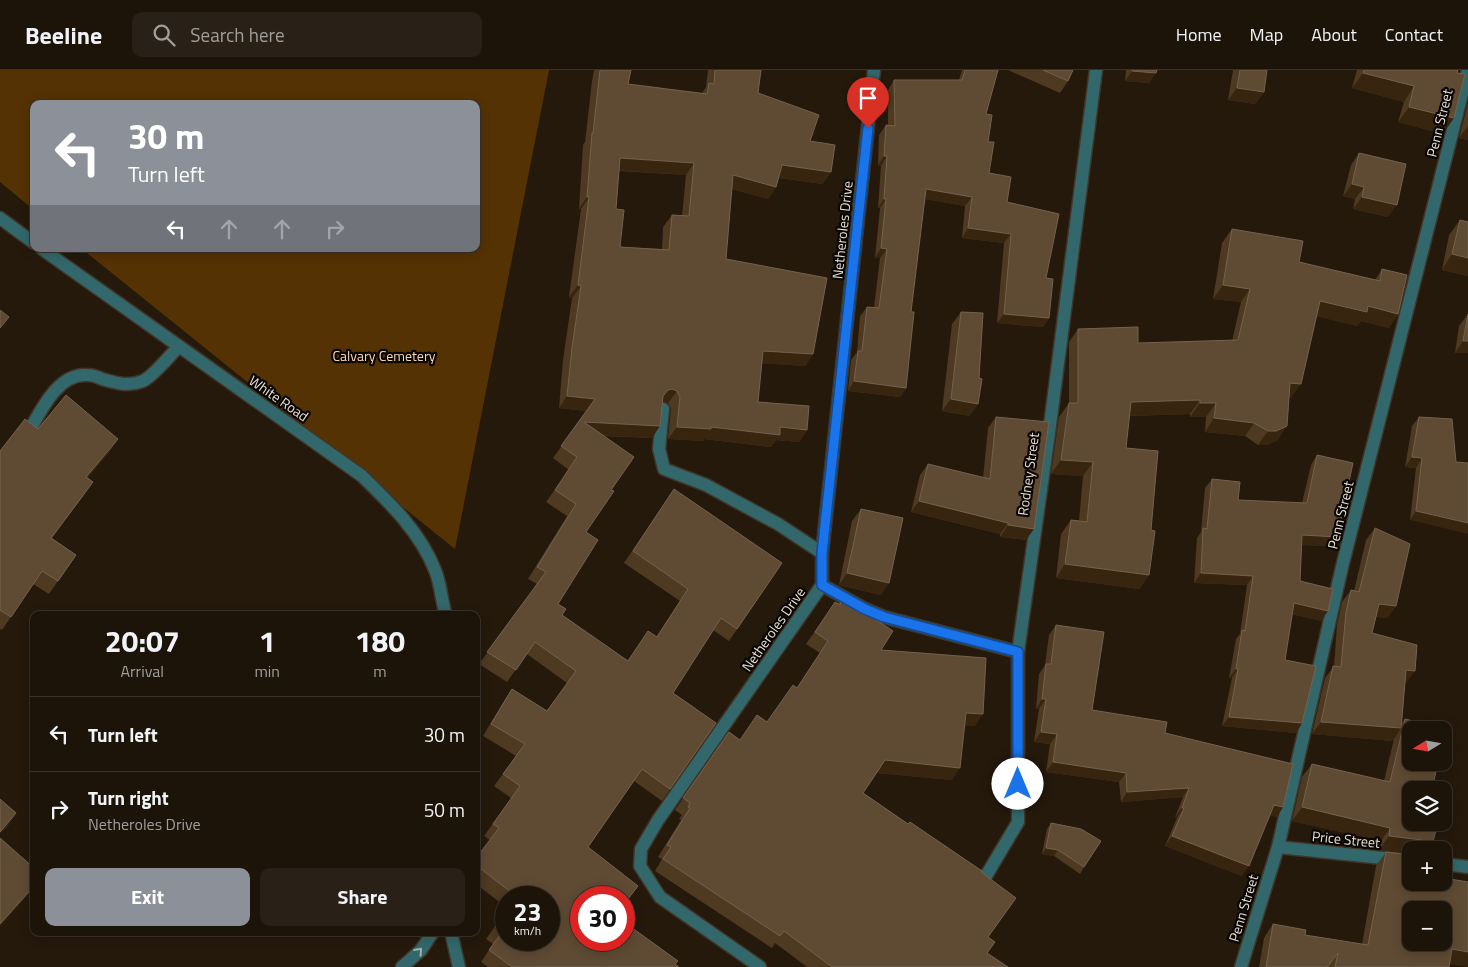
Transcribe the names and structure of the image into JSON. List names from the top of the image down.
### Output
{
  "streets": {
    "street": [
      "Penn Street",
      "Netheroles Drive",
      "White Road",
      "Rodney Street",
      "Price Street"
    ]
  },
  "crossings": [
    ["Penn Street", "Price Street"]
  ],
  "parks": ["Calvary Cemetery"],
  "north": "left",
  "page": {
    "header": "Beeline",
    "search": "Search here",
    "nav": [
      "Home",
      "Map",
      "About",
      "Contact"
    ],
    "turn": ["30 m", "Turn left"],
    "eta": [
      "20:07",
      "Arrival",
      "1",
      "min",
      "180",
      "m"
    ],
    "list": [
      {
        "name": "Turn left",
        "value": "30 m"
      },
      {
        "name": "Turn right",
        "note": "Netheroles Drive",
        "value": "50 m"
      }
    ],
    "map_buttons": ["+", "−"],
    "buttons": ["Exit", "Share"],
    "speed": "23 km/h",
    "limit": "30"
  }
}
